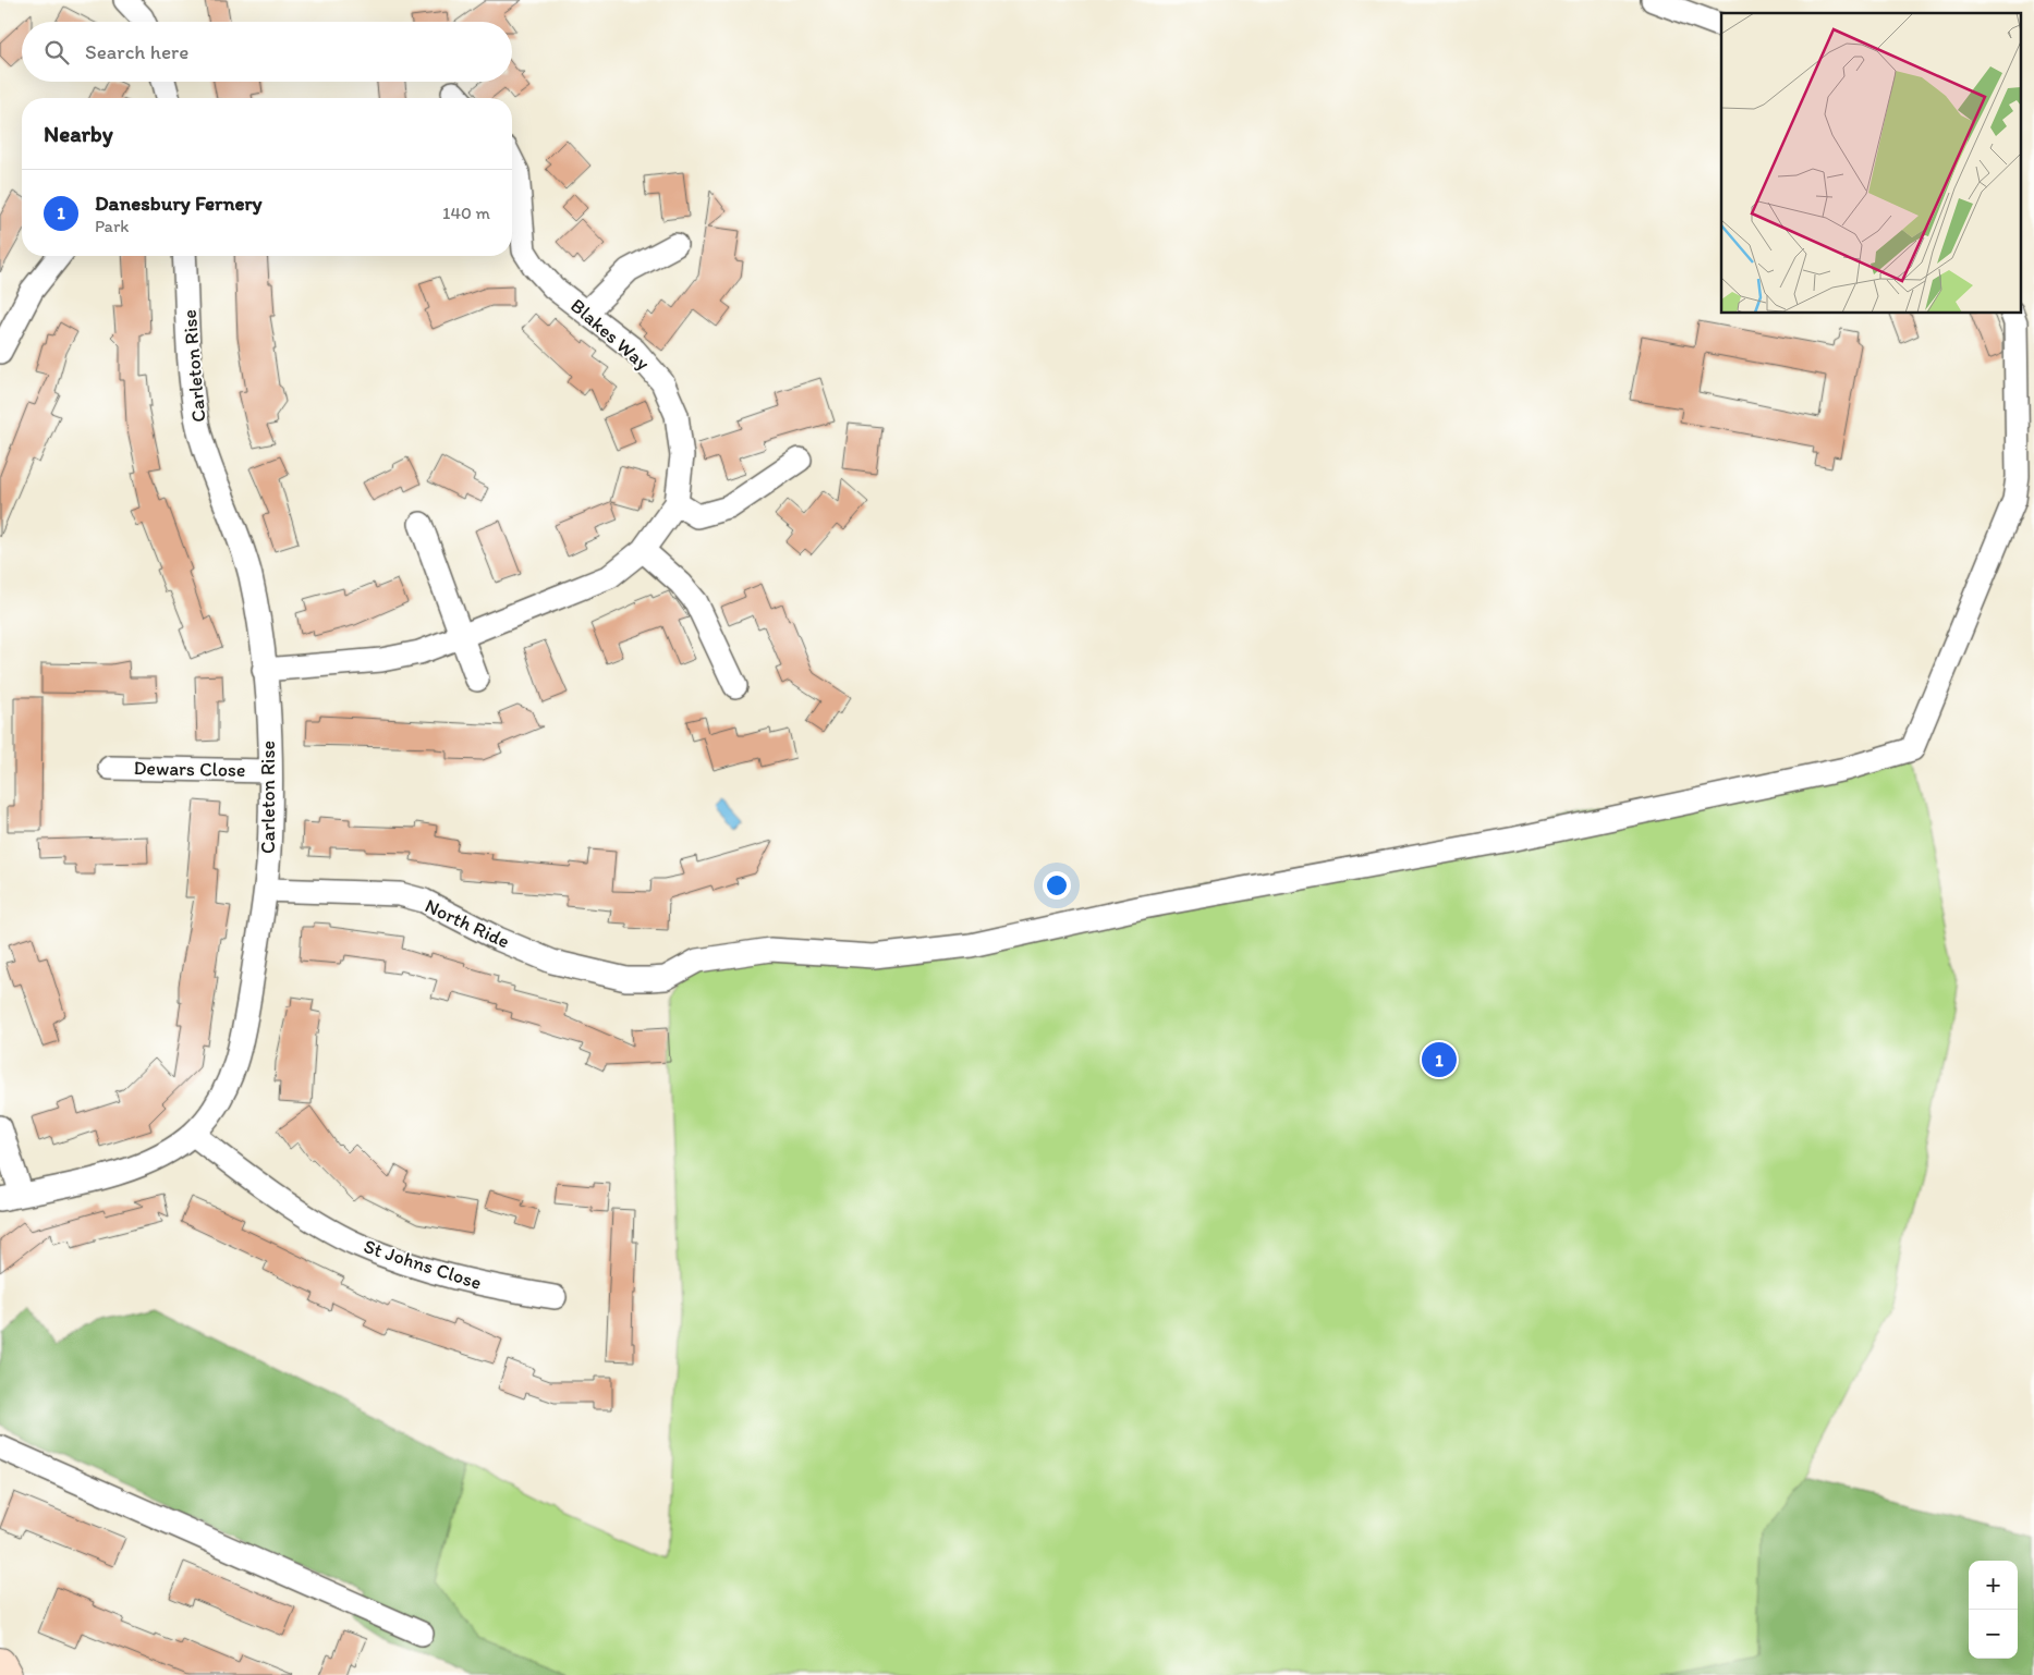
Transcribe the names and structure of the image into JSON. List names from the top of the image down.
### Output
{
  "streets": {
    "street": [
      "Blakes Way",
      "Carleton Rise",
      "Dewars Close",
      "North Ride",
      "St Johns Close"
    ]
  },
  "crossings": [
    ["Blakes Way", "Carleton Rise"],
    ["Carleton Rise", "Dewars Close"],
    ["Carleton Rise", "North Ride"],
    ["Carleton Rise", "St Johns Close"]
  ],
  "page": {
    "search": "Search here",
    "heading": "Nearby",
    "list": [
      {
        "mark": "1",
        "name": "Danesbury Fernery",
        "note": "Park",
        "value": "140 m"
      }
    ],
    "pins": "1",
    "map_buttons": ["+", "−"]
  }
}
